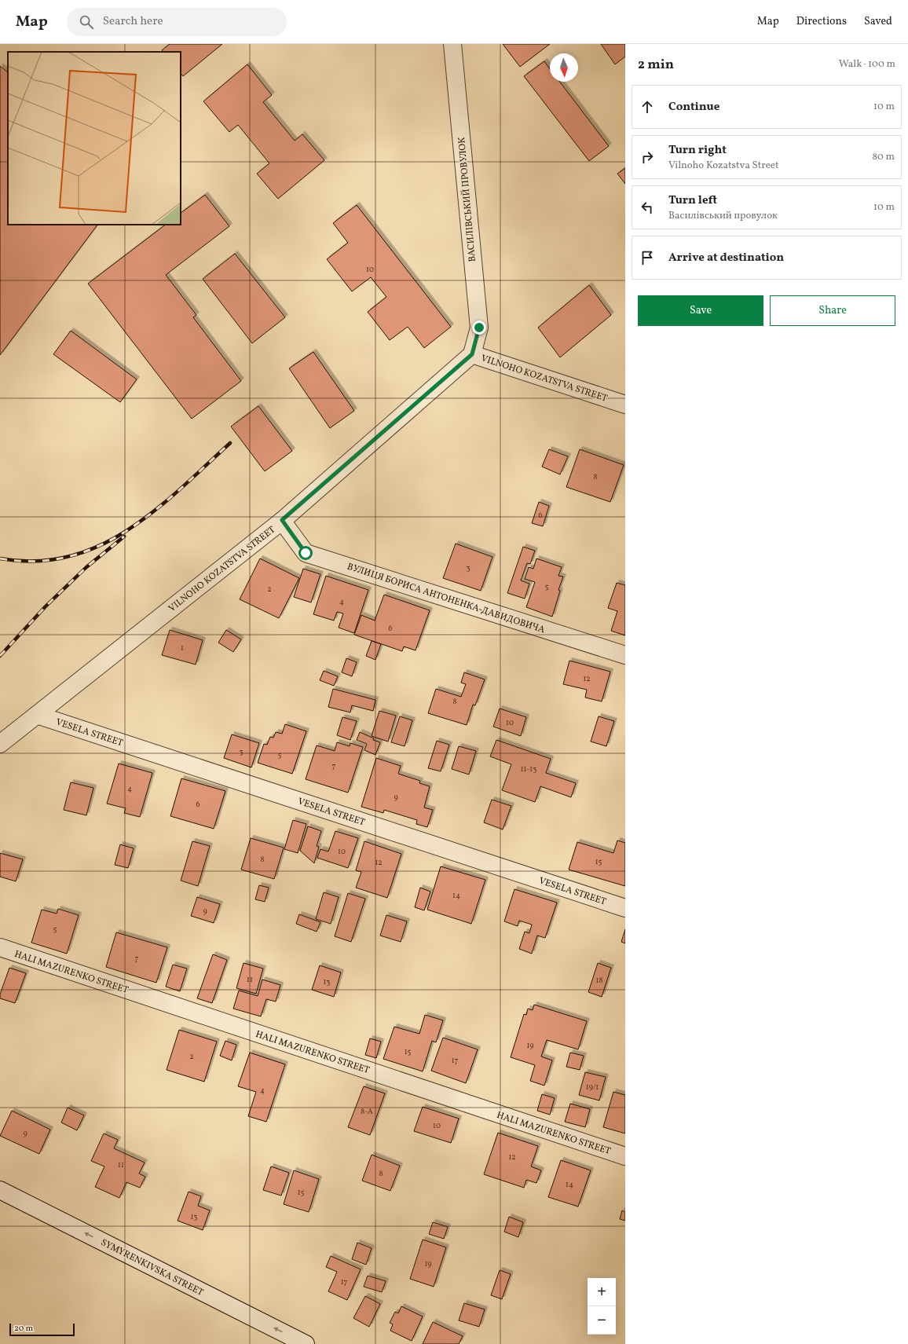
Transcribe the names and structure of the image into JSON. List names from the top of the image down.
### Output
{
  "streets": {
    "street": [
      "ВАСИЛІВСЬКИЙ ПРОВУЛОК",
      "VILNOHO KOZATSTVA STREET",
      "ВУЛИЦЯ БОРИСА АНТОНЕНКА-ДАВИДОВИЧА",
      "VESELA STREET",
      "HALI MAZURENKO STREET",
      "SYMYRENKIVSKA STREET"
    ]
  },
  "crossings": [
    ["ВАСИЛІВСЬКИЙ ПРОВУЛОК", "VILNOHO KOZATSTVA STREET"],
    ["VILNOHO KOZATSTVA STREET", "ВУЛИЦЯ БОРИСА АНТОНЕНКА-ДАВИДОВИЧА"],
    ["VILNOHO KOZATSTVA STREET", "VESELA STREET"]
  ],
  "one_way": ["SYMYRENKIVSKA STREET"],
  "house_numbers": [
    "10",
    "8",
    "6",
    "3",
    "5",
    "2",
    "4",
    "6",
    "1",
    "12",
    "8",
    "10",
    "3",
    "5",
    "7",
    "11-13",
    "4",
    "9",
    "6",
    "10",
    "8",
    "15",
    "12",
    "14",
    "9",
    "5",
    "7",
    "11",
    "18",
    "13",
    "19",
    "15",
    "2",
    "17",
    "19/1",
    "4",
    "8-А",
    "10",
    "9",
    "12",
    "11",
    "8",
    "14",
    "15",
    "13",
    "19",
    "17"
  ],
  "scale_bar": "20 m",
  "north": "bottom",
  "page": {
    "header": "Map",
    "search": "Search here",
    "nav": ["Map", "Directions", "Saved"],
    "heading": ["2 min", "Walk · 100 m"],
    "list": [
      ["Continue", "10 m"],
      ["Turn right", "Vilnoho Kozatstva Street", "80 m"],
      ["Turn left", "Василівський провулок", "10 m"],
      "Arrive at destination"
    ],
    "buttons": ["Save", "Share"],
    "map_buttons": ["+", "−"],
    "scale": "20 m"
  }
}
